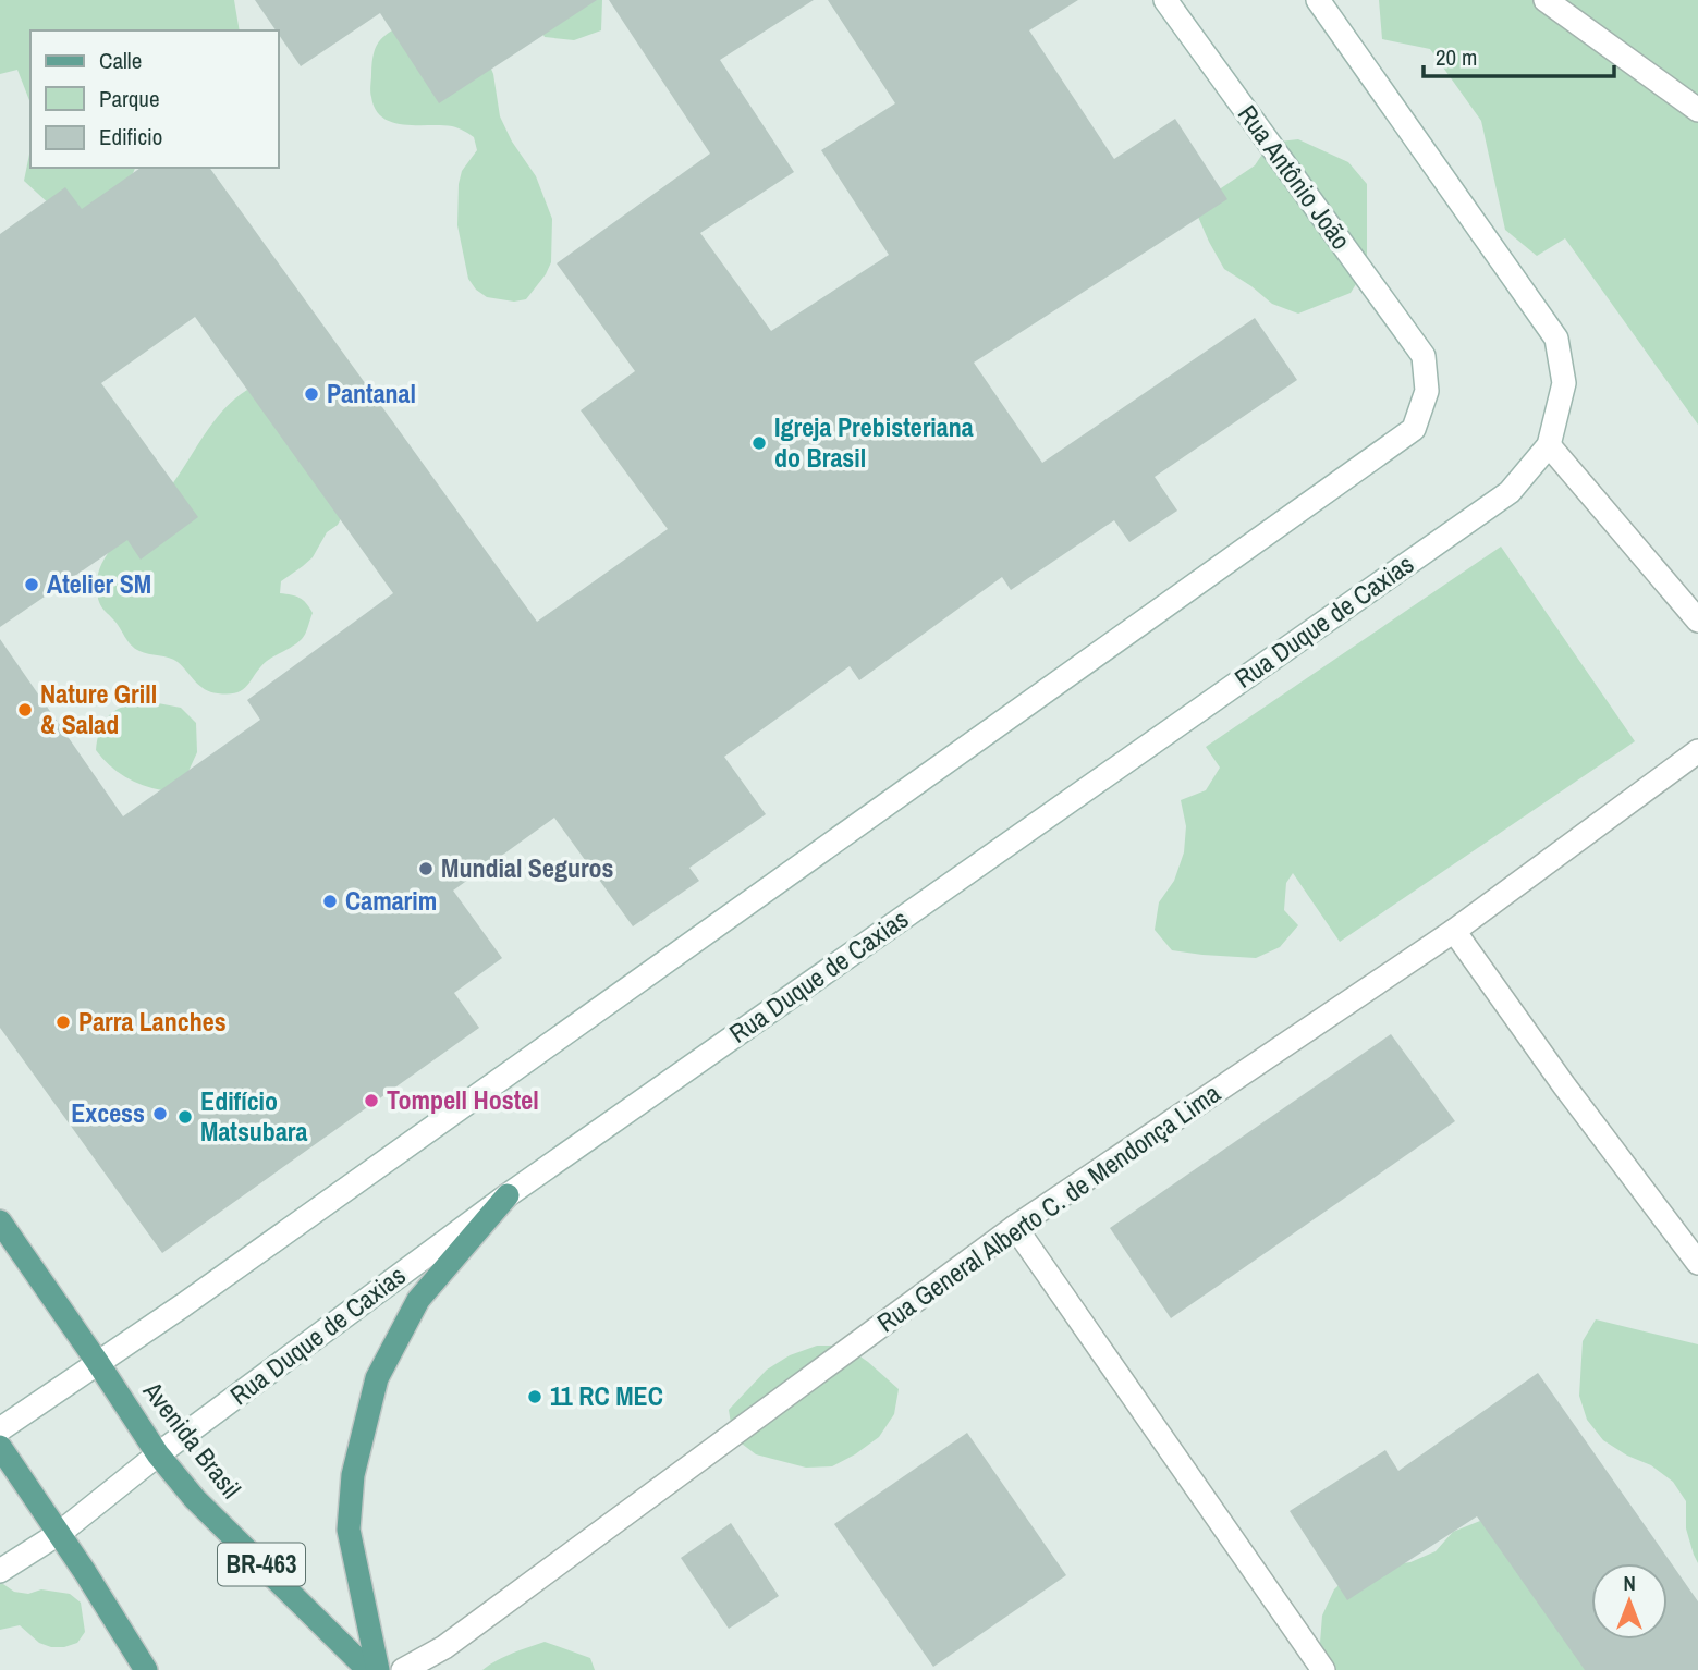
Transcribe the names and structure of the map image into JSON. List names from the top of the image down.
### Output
{
  "streets": {
    "main road": [
      "Rua Antônio João",
      "Rua Duque de Caxias",
      "Rua General Alberto C. de Mendonça Lima",
      "Avenida Brasil",
      "BR-463"
    ]
  },
  "crossings": [
    ["Rua Antônio João", "Avenida Brasil"],
    ["Rua Duque de Caxias", "Avenida Brasil"]
  ],
  "places": [
    "Pantanal",
    "Igreja Prebisteriana do Brasil",
    "Atelier SM",
    "Nature Grill & Salad",
    "Mundial Seguros",
    "Camarim",
    "Parra Lanches",
    "Tompell Hostel",
    "Excess",
    "Edifício Matsubara",
    "11 RC MEC"
  ],
  "legend": ["Calle", "Parque", "Edificio"],
  "scale_bar": "20 m",
  "north": "top"
}
